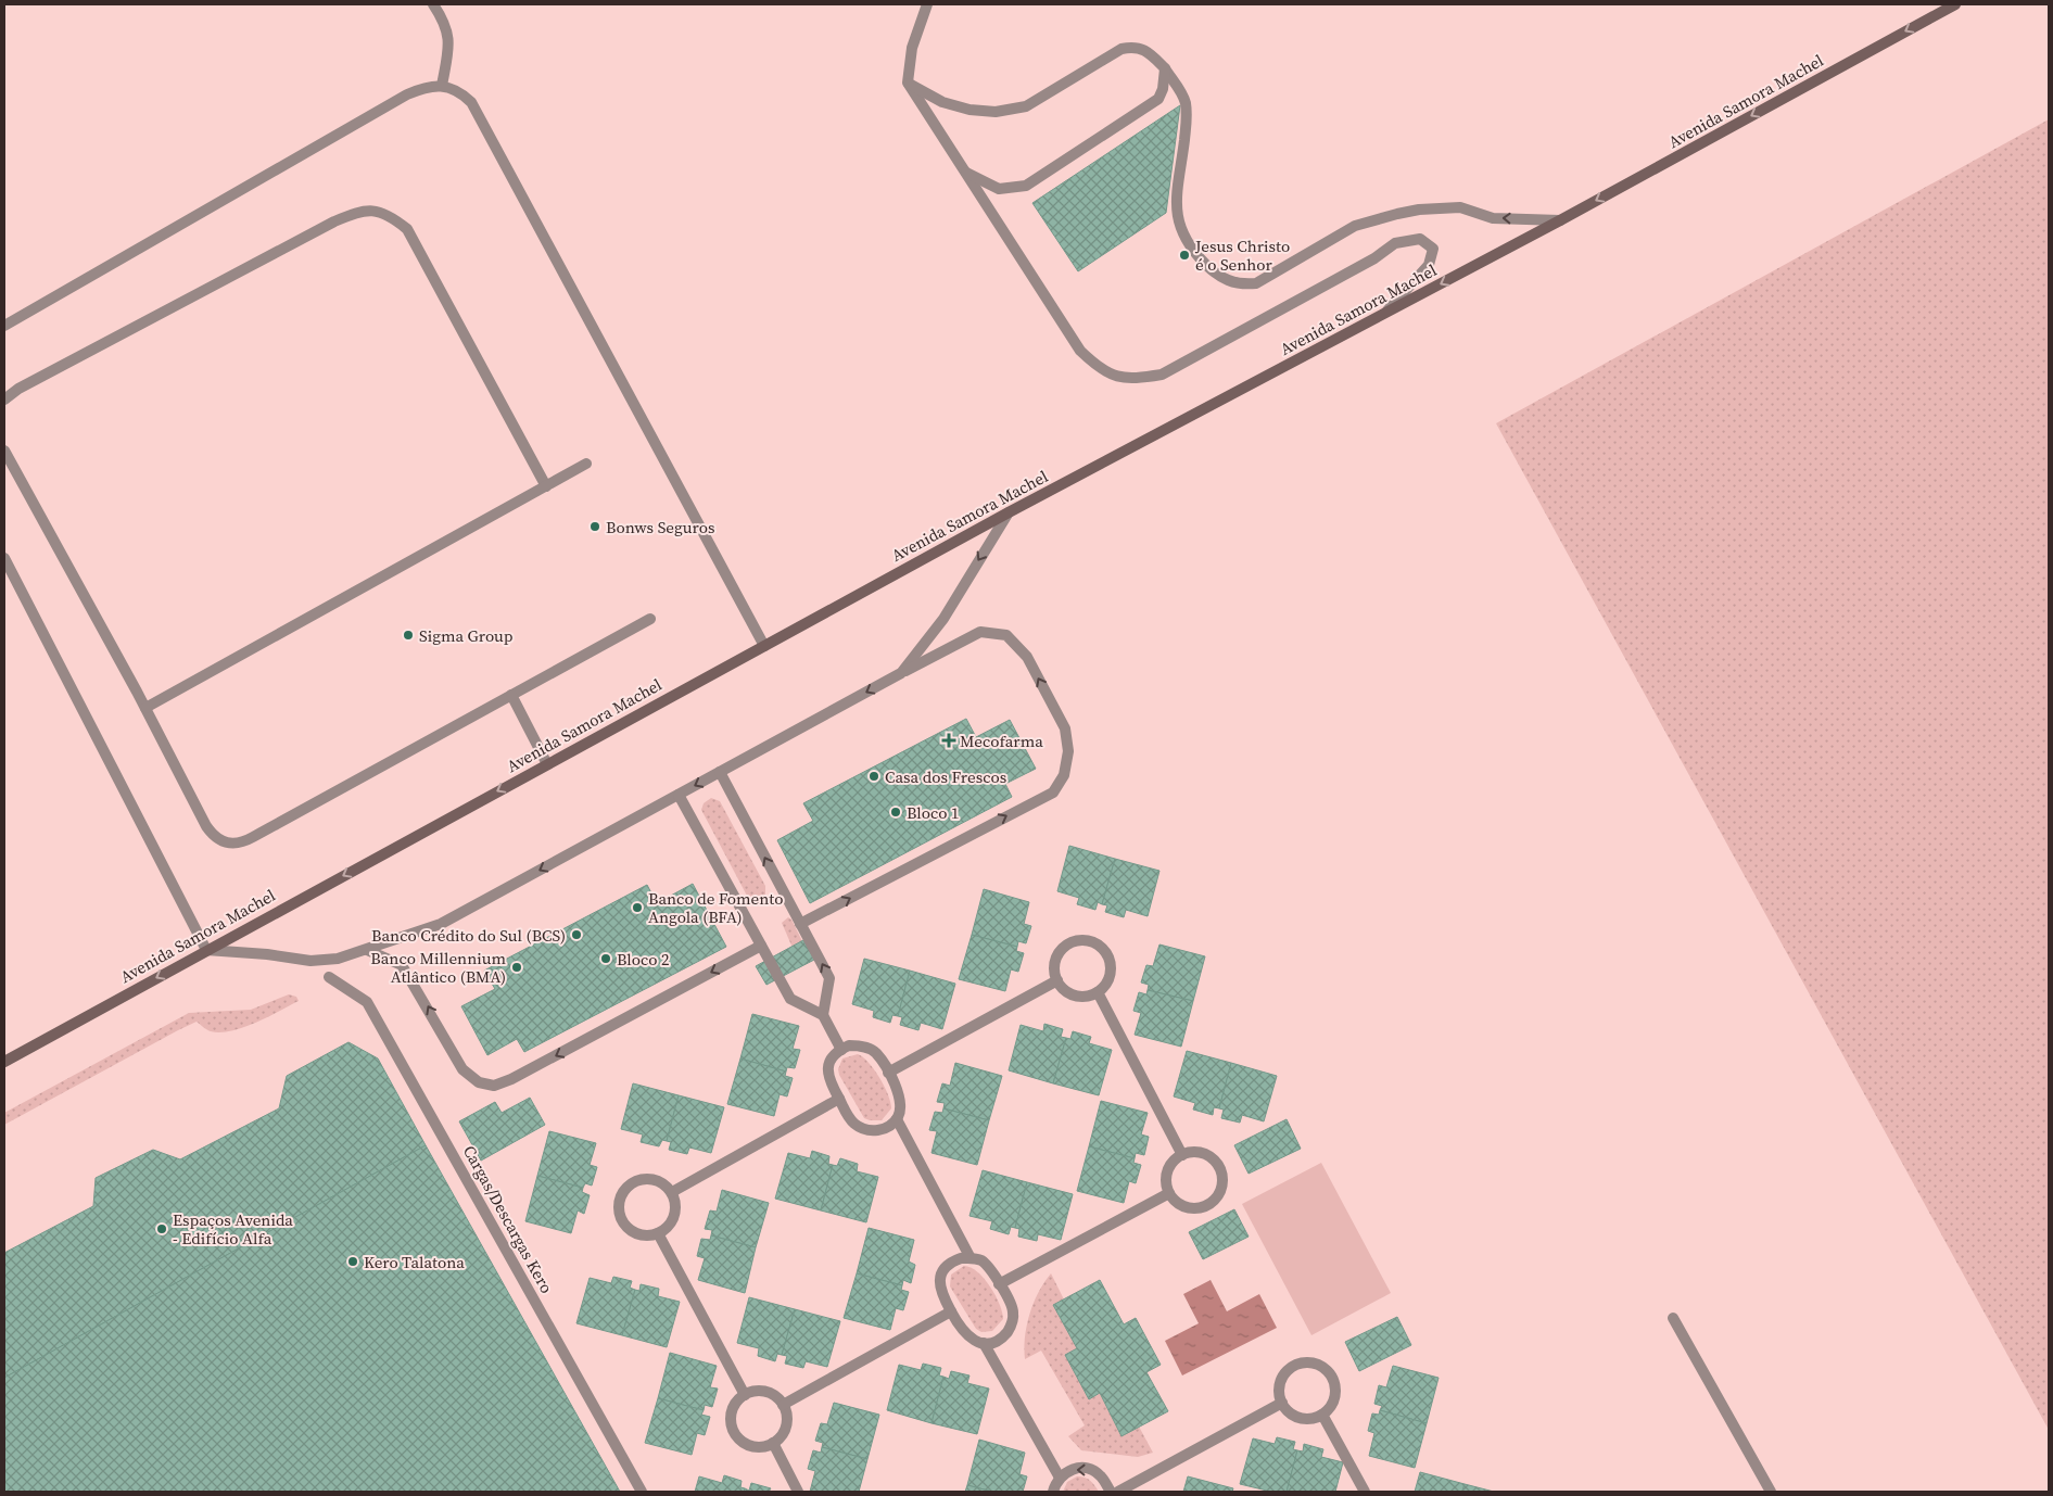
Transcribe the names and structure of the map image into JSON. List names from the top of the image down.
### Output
{
  "streets": {
    "main road": ["Avenida Samora Machel"],
    "lane": ["Cargas/Descargas Kero"]
  },
  "one_way": ["Avenida Samora Machel"],
  "places": {
    "other": [
      "Jesus Christo é o Senhor",
      "Bonws Seguros",
      "Sigma Group",
      "Casa dos Frescos",
      "Bloco 1",
      "Banco de Fomento Angola (BFA)",
      "Banco Crédito do Sul (BCS)",
      "Bloco 2",
      "Banco Millennium Atlântico (BMA)",
      "Espaços Avenida - Edifício Alfa",
      "Kero Talatona"
    ],
    "health": ["Mecofarma"]
  }
}
